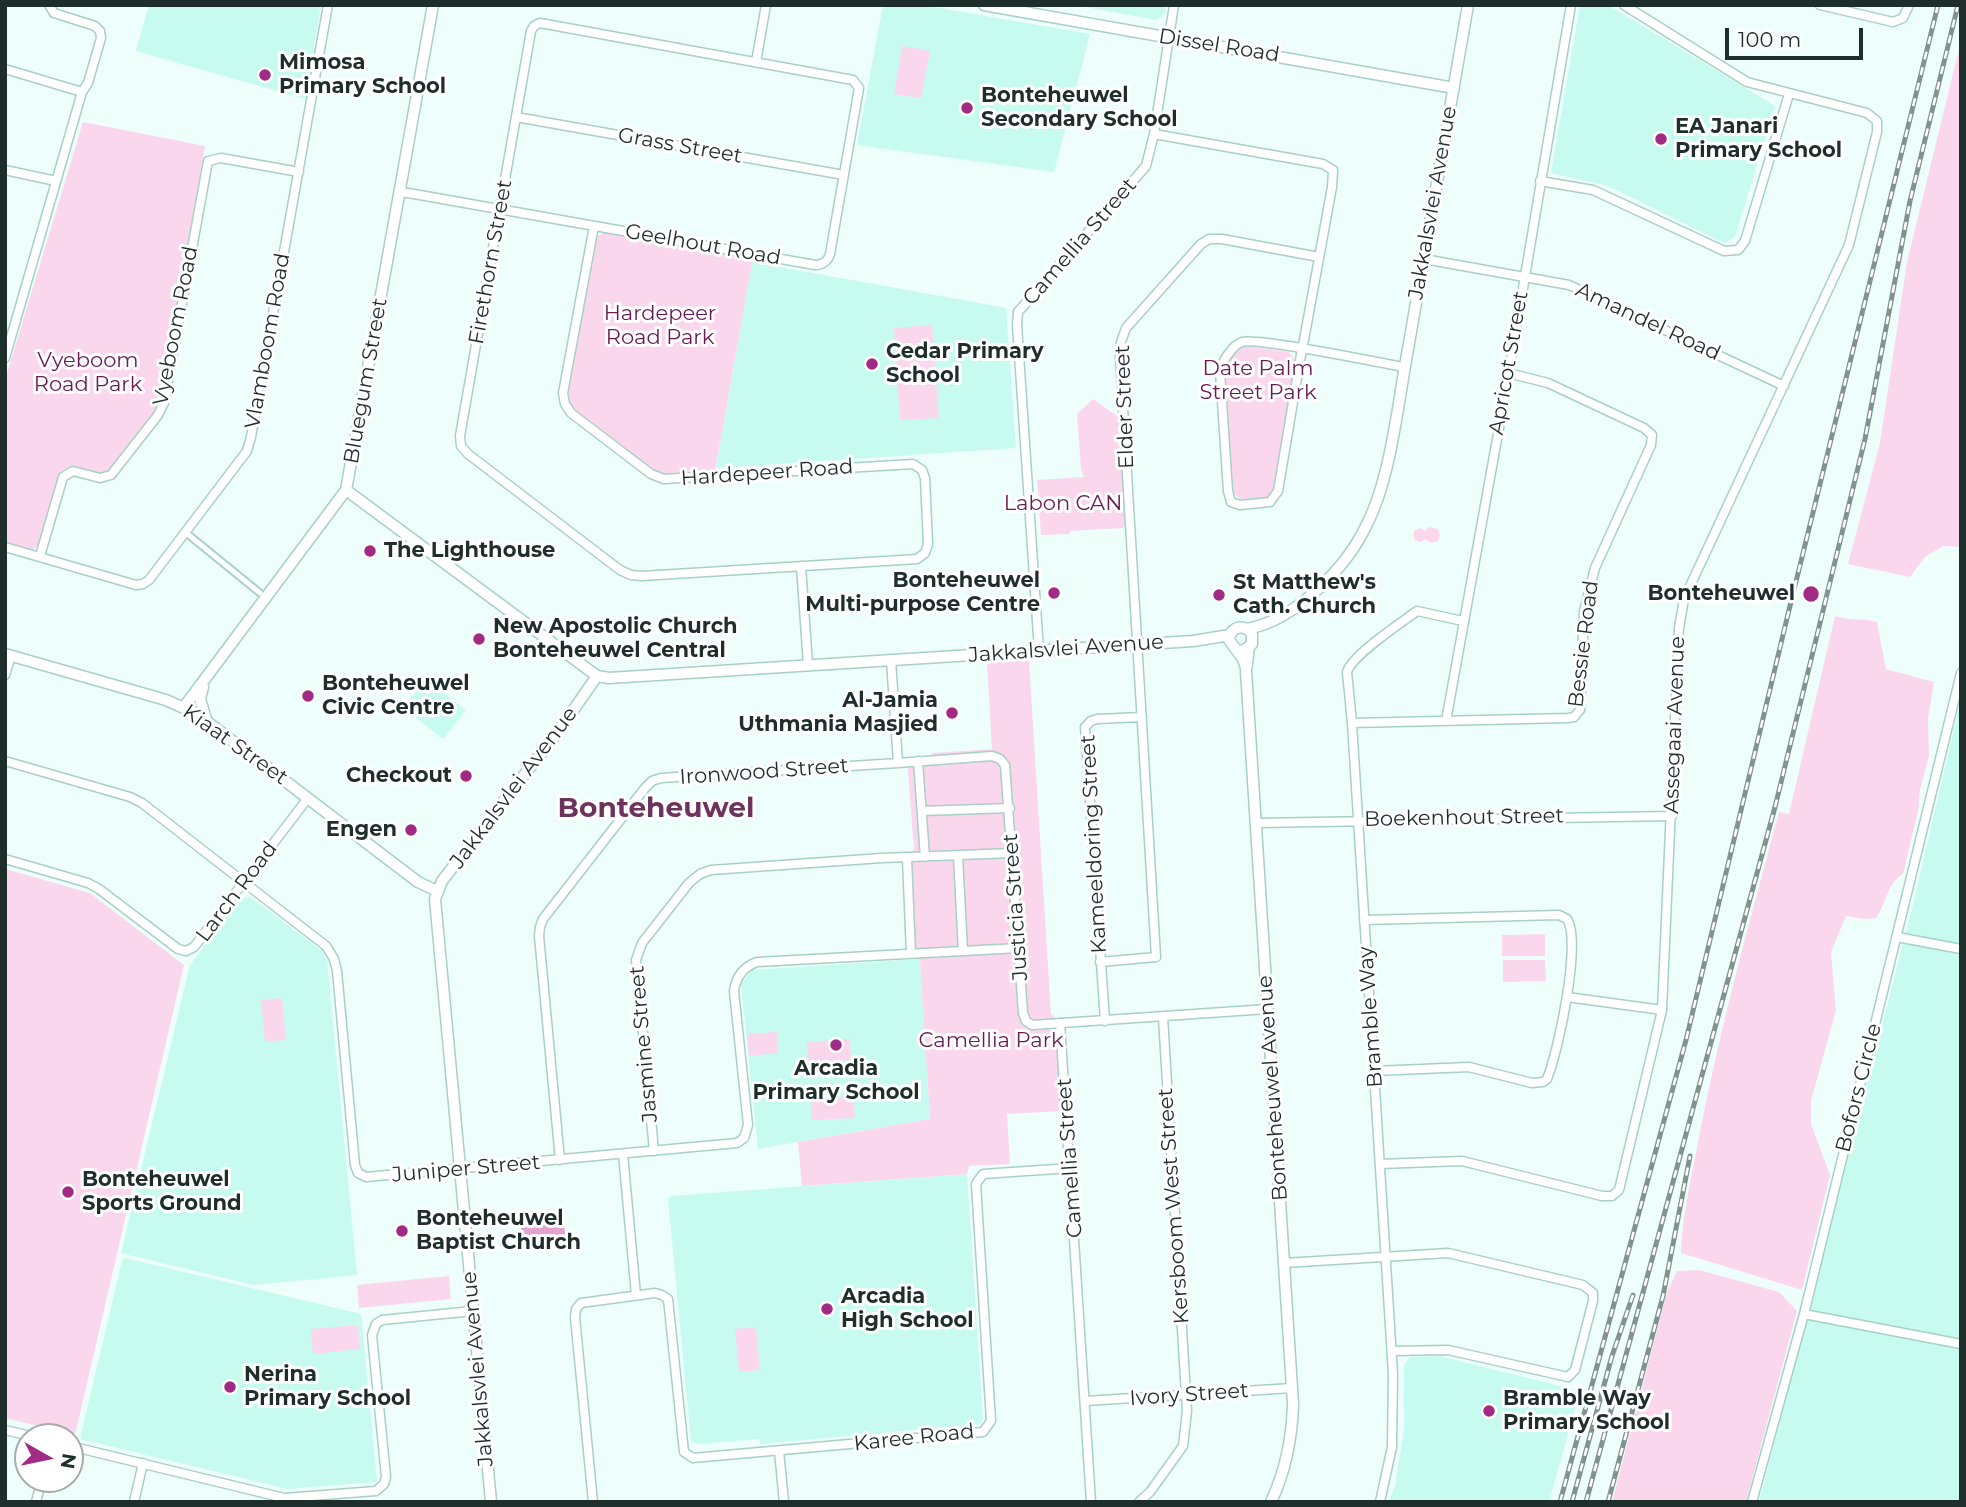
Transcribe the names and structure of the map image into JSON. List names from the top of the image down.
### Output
{
  "streets": {
    "street": [
      "Dissel Road",
      "Grass Street",
      "Jakkalsvlei Avenue",
      "Camellia Street",
      "Geelhout Road",
      "Firethorn Street",
      "Amandel Road",
      "Vyeboom Road",
      "Vlamboom Road",
      "Apricot Street",
      "Bluegum Street",
      "Elder Street",
      "Hardepeer Road",
      "Bessie Road",
      "Assegaai Avenue",
      "Kiaat Street",
      "Ironwood Street",
      "Boekenhout Street",
      "Kameeldoring Street",
      "Larch Road",
      "Justicia Street",
      "Bramble Way",
      "Jasmine Street",
      "Bonteheuwel Avenue",
      "Bofors Circle",
      "Juniper Street",
      "Kersboom West Street",
      "Ivory Street",
      "Karee Road"
    ]
  },
  "crossings": [
    ["Dissel Road", "Jakkalsvlei Avenue"],
    ["Dissel Road", "Camellia Street"],
    ["Grass Street", "Geelhout Road"],
    ["Grass Street", "Firethorn Street"],
    ["Jakkalsvlei Avenue", "Camellia Street"],
    ["Jakkalsvlei Avenue", "Amandel Road"],
    ["Jakkalsvlei Avenue", "Elder Street"],
    ["Jakkalsvlei Avenue", "Kiaat Street"],
    ["Jakkalsvlei Avenue", "Bonteheuwel Avenue"],
    ["Jakkalsvlei Avenue", "Juniper Street"],
    ["Camellia Street", "Justicia Street"],
    ["Camellia Street", "Ivory Street"],
    ["Camellia Street", "Karee Road"],
    ["Geelhout Road", "Firethorn Street"],
    ["Geelhout Road", "Bluegum Street"],
    ["Geelhout Road", "Hardepeer Road"],
    ["Firethorn Street", "Hardepeer Road"],
    ["Amandel Road", "Apricot Street"],
    ["Amandel Road", "Assegaai Avenue"],
    ["Vyeboom Road", "Vlamboom Road"],
    ["Apricot Street", "Bessie Road"],
    ["Apricot Street", "Bramble Way"],
    ["Bluegum Street", "Kiaat Street"],
    ["Elder Street", "Kameeldoring Street"],
    ["Bessie Road", "Bramble Way"],
    ["Assegaai Avenue", "Boekenhout Street"],
    ["Assegaai Avenue", "Bramble Way"],
    ["Kiaat Street", "Larch Road"],
    ["Ironwood Street", "Justicia Street"],
    ["Ironwood Street", "Juniper Street"],
    ["Boekenhout Street", "Bramble Way"],
    ["Boekenhout Street", "Bonteheuwel Avenue"],
    ["Larch Road", "Juniper Street"],
    ["Justicia Street", "Jasmine Street"],
    ["Jasmine Street", "Juniper Street"],
    ["Bonteheuwel Avenue", "Ivory Street"],
    ["Kersboom West Street", "Ivory Street"]
  ],
  "districts": ["Bonteheuwel"],
  "parks": [
    "Hardepeer Road Park",
    "Vyeboom Road Park",
    "Date Palm Street Park",
    "Labon CAN",
    "Camellia Park"
  ],
  "places": [
    "Mimosa Primary School",
    "Bonteheuwel Secondary School",
    "EA Janari Primary School",
    "Cedar Primary School",
    "The Lighthouse",
    "Bonteheuwel Multi-purpose Centre",
    "Bonteheuwel",
    "St Matthew's Cath. Church",
    "New Apostolic Church Bonteheuwel Central",
    "Bonteheuwel Civic Centre",
    "Al-Jamia Uthmania Masjied",
    "Checkout",
    "Engen",
    "Arcadia Primary School",
    "Bonteheuwel Sports Ground",
    "Bonteheuwel Baptist Church",
    "Arcadia High School",
    "Nerina Primary School",
    "Bramble Way Primary School"
  ],
  "scale_bar": "100 m",
  "north": "right"
}
